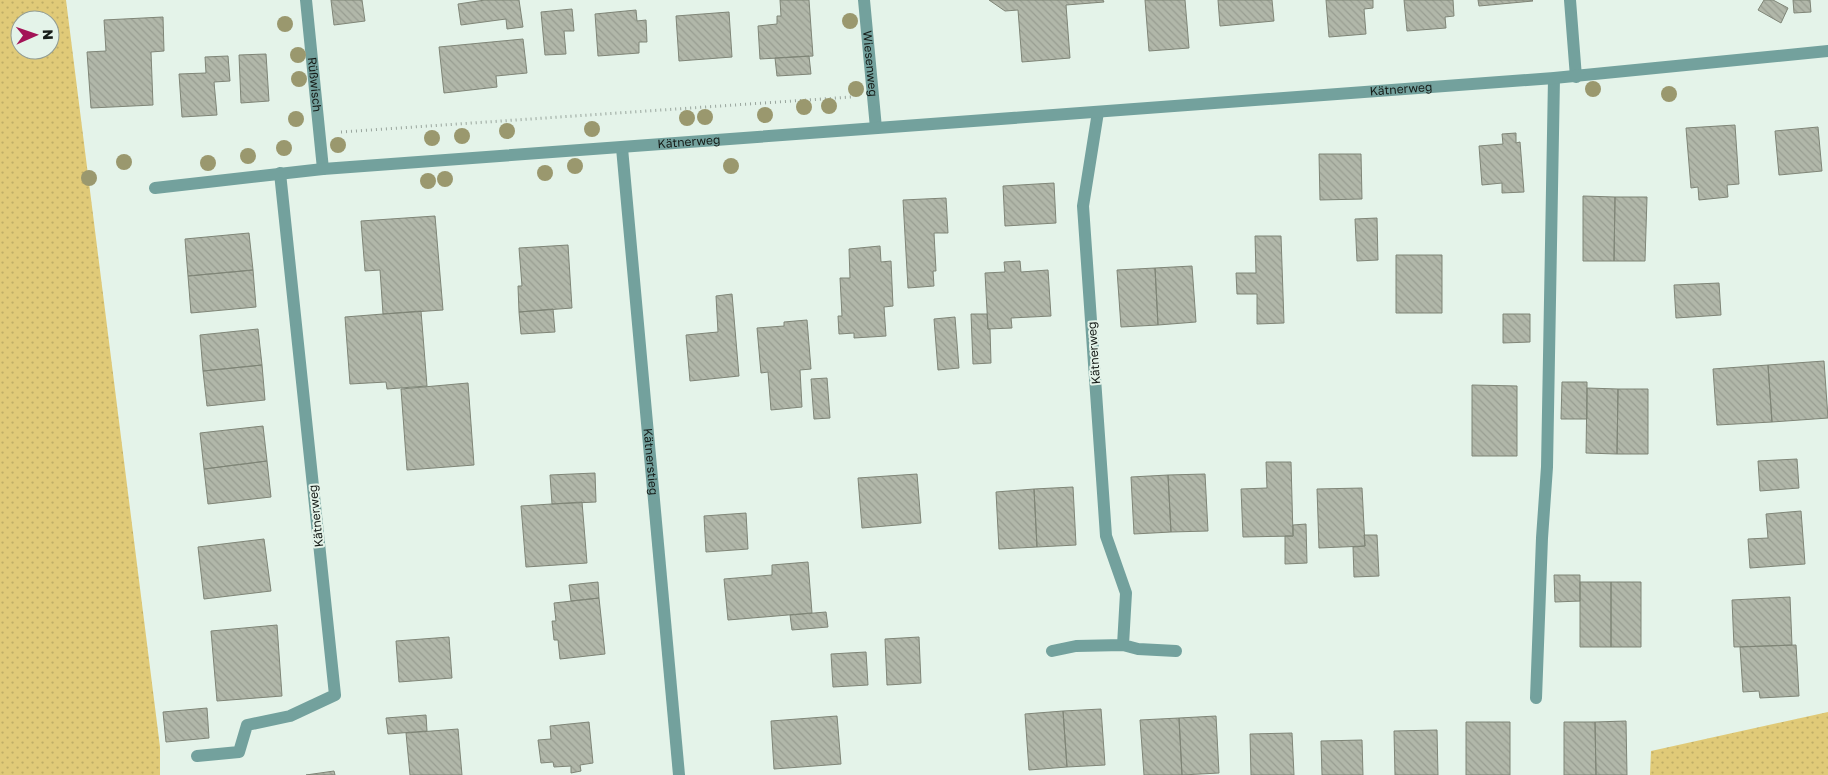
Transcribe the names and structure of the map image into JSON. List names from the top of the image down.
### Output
{
  "streets": {
    "street": [
      "Wiesenweg",
      "Rüßwisch",
      "Kätnerweg",
      "Kätnerstieg"
    ]
  },
  "crossings": [
    ["Wiesenweg", "Kätnerweg"],
    ["Rüßwisch", "Kätnerweg"],
    ["Kätnerweg", "Kätnerstieg"]
  ],
  "north": "right"
}
